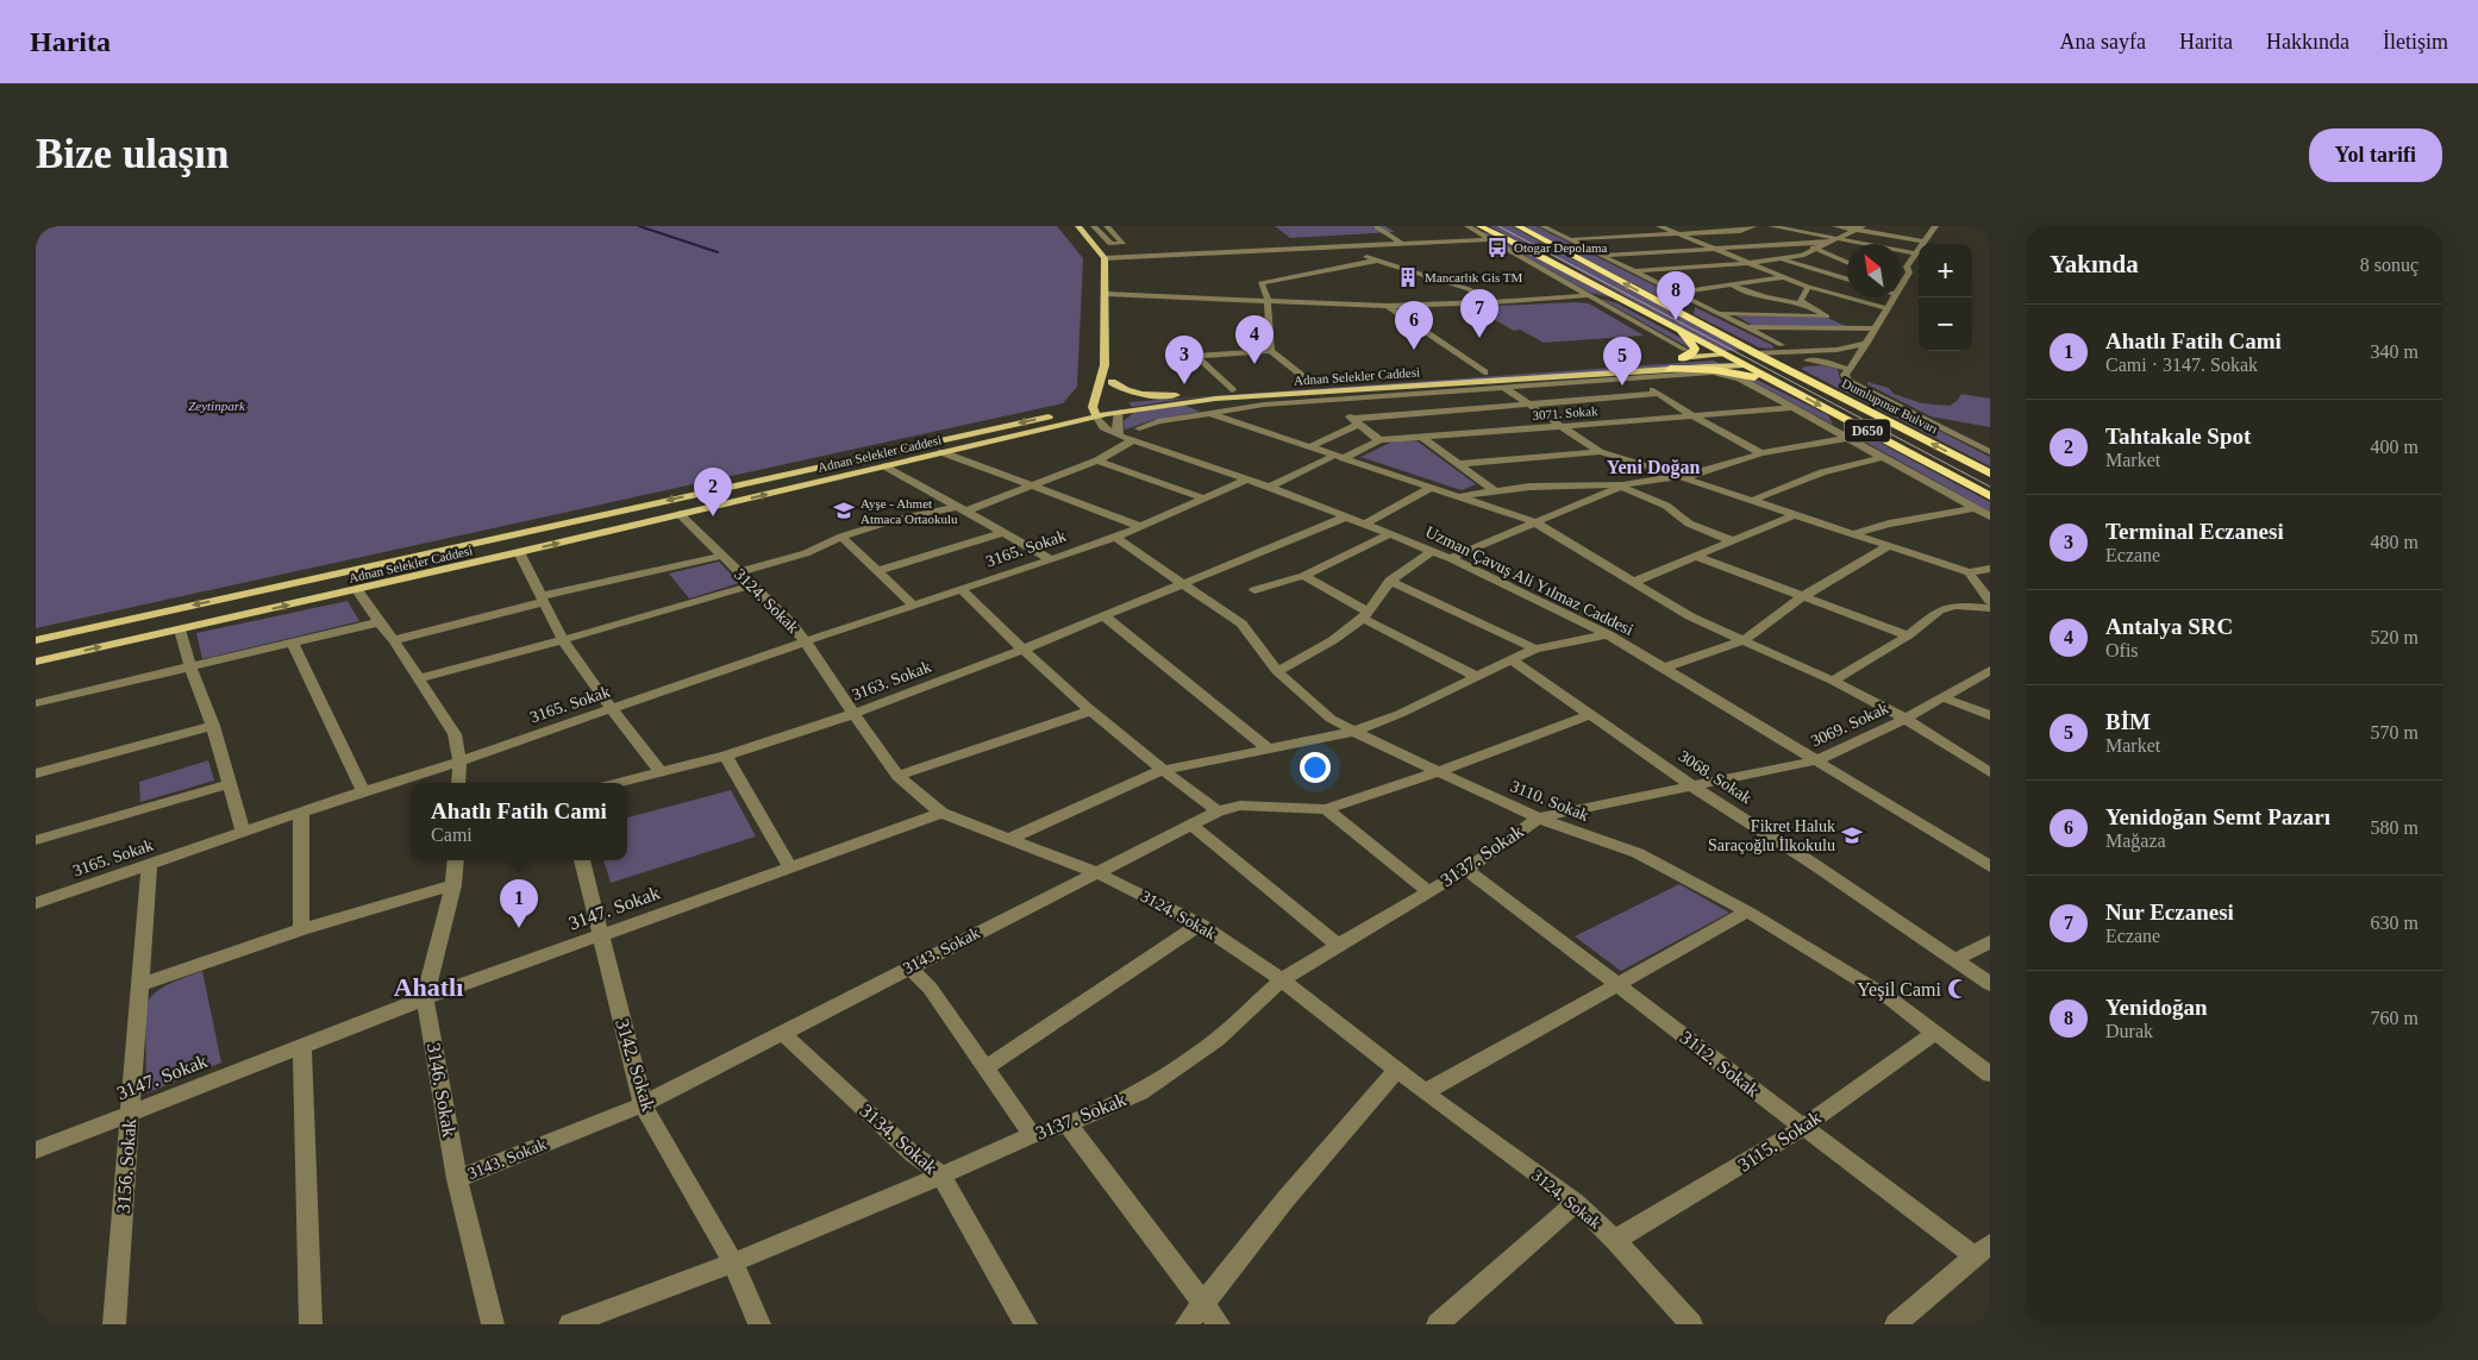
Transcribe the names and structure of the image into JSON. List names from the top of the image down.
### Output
{
  "streets": {
    "highway": ["Dumlupınar Bulvarı", "D650"],
    "main road": ["Adnan Selekler Caddesi"],
    "street": [
      "3071. Sokak",
      "3165. Sokak",
      "Uzman Çavuş Ali Yılmaz Caddesi",
      "3124. Sokak",
      "3163. Sokak",
      "3069. Sokak",
      "3068. Sokak",
      "3110. Sokak",
      "3137. Sokak",
      "3147. Sokak",
      "3143. Sokak",
      "3112. Sokak",
      "3142. Sokak",
      "3146. Sokak",
      "3134. Sokak",
      "3115. Sokak",
      "3156. Sokak"
    ]
  },
  "crossings": [
    ["Adnan Selekler Caddesi", "Dumlupınar Bulvarı"],
    ["Adnan Selekler Caddesi", "3124. Sokak"],
    ["3071. Sokak", "Uzman Çavuş Ali Yılmaz Caddesi"],
    ["3165. Sokak", "Uzman Çavuş Ali Yılmaz Caddesi"],
    ["3165. Sokak", "3124. Sokak"],
    ["3165. Sokak", "3110. Sokak"],
    ["3165. Sokak", "3156. Sokak"],
    ["Uzman Çavuş Ali Yılmaz Caddesi", "3163. Sokak"],
    ["Uzman Çavuş Ali Yılmaz Caddesi", "3069. Sokak"],
    ["3124. Sokak", "3163. Sokak"],
    ["3124. Sokak", "3137. Sokak"],
    ["3124. Sokak", "3147. Sokak"],
    ["3124. Sokak", "3143. Sokak"],
    ["3124. Sokak", "3115. Sokak"],
    ["3163. Sokak", "3110. Sokak"],
    ["3069. Sokak", "3068. Sokak"],
    ["3069. Sokak", "3110. Sokak"],
    ["3069. Sokak", "3137. Sokak"],
    ["3068. Sokak", "3143. Sokak"],
    ["3110. Sokak", "3137. Sokak"],
    ["3110. Sokak", "3143. Sokak"],
    ["3110. Sokak", "3115. Sokak"],
    ["3137. Sokak", "3112. Sokak"],
    ["3137. Sokak", "3142. Sokak"],
    ["3137. Sokak", "3134. Sokak"],
    ["3147. Sokak", "3142. Sokak"],
    ["3147. Sokak", "3146. Sokak"],
    ["3147. Sokak", "3156. Sokak"],
    ["3143. Sokak", "3142. Sokak"],
    ["3143. Sokak", "3146. Sokak"],
    ["3143. Sokak", "3134. Sokak"],
    ["3112. Sokak", "3115. Sokak"]
  ],
  "districts": ["Yeni Doğan", "Ahatlı"],
  "parks": ["Zeytinpark"],
  "places": {
    "bus stop": ["Otogar Depolama"],
    "building": ["Mancarlık Gis TM"],
    "school or university": ["Ayşe - Ahmet Atmaca Ortaokulu", "Fikret Haluk Saraçoğlu İlkokulu"],
    "mosque": ["Yeşil Cami"]
  },
  "north": "top left",
  "page": {
    "header": "Harita",
    "nav": [
      "Ana sayfa",
      "Harita",
      "Hakkında",
      "İletişim"
    ],
    "buttons": "Yol tarifi",
    "title": "Bize ulaşın",
    "heading": ["Yakında", "8 sonuç"],
    "map_buttons": ["+", "−"],
    "pins": [
      "8",
      "7",
      "6",
      "4",
      "3",
      "5",
      "2",
      "1"
    ],
    "list": [
      {
        "mark": "1",
        "name": "Ahatlı Fatih Cami",
        "note": "Cami · 3147. Sokak",
        "value": "340 m"
      },
      {
        "mark": "2",
        "name": "Tahtakale Spot",
        "note": "Market",
        "value": "400 m"
      },
      {
        "mark": "3",
        "name": "Terminal Eczanesi",
        "note": "Eczane",
        "value": "480 m"
      },
      {
        "mark": "4",
        "name": "Antalya SRC",
        "note": "Ofis",
        "value": "520 m"
      },
      {
        "mark": "5",
        "name": "BİM",
        "note": "Market",
        "value": "570 m"
      },
      {
        "mark": "6",
        "name": "Yenidoğan Semt Pazarı",
        "note": "Mağaza",
        "value": "580 m"
      },
      {
        "mark": "7",
        "name": "Nur Eczanesi",
        "note": "Eczane",
        "value": "630 m"
      },
      {
        "mark": "8",
        "name": "Yenidoğan",
        "note": "Durak",
        "value": "760 m"
      }
    ],
    "popup": ["Ahatlı Fatih Cami", "Cami"]
  }
}
